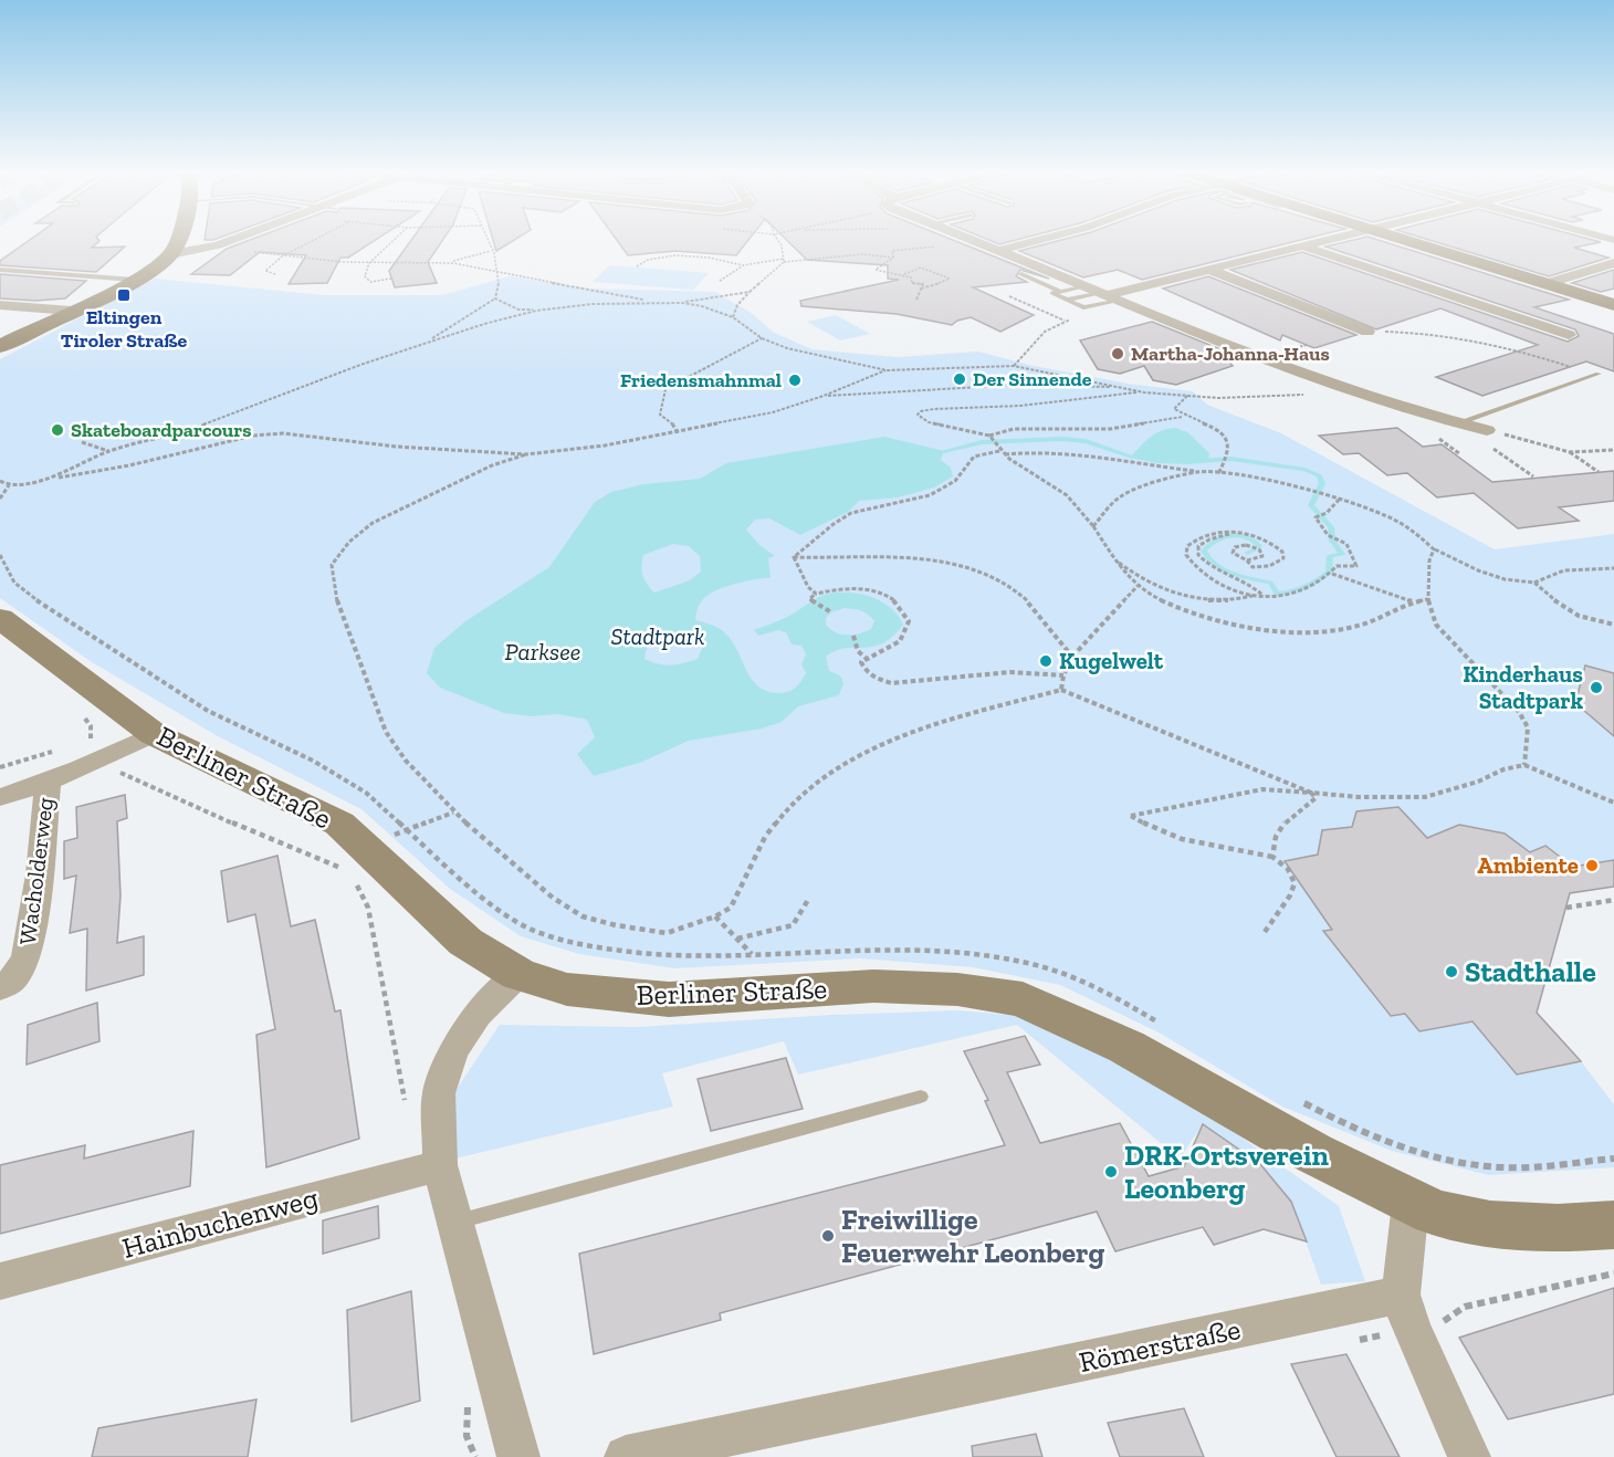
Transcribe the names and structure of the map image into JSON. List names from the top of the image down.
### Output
{
  "streets": {
    "main road": ["Berliner Straße"],
    "street": ["Wacholderweg", "Hainbuchenweg", "Römerstraße"]
  },
  "water": ["Parksee"],
  "parks": ["Stadtpark"],
  "places": {
    "transit": ["Eltingen Tiroler Straße"],
    "other": [
      "Martha-Johanna-Haus",
      "Der Sinnende",
      "Friedensmahnmal",
      "Skateboardparcours",
      "Kugelwelt",
      "Kinderhaus Stadtpark",
      "Ambiente",
      "Stadthalle",
      "DRK-Ortsverein Leonberg",
      "Freiwillige Feuerwehr Leonberg"
    ]
  }
}
